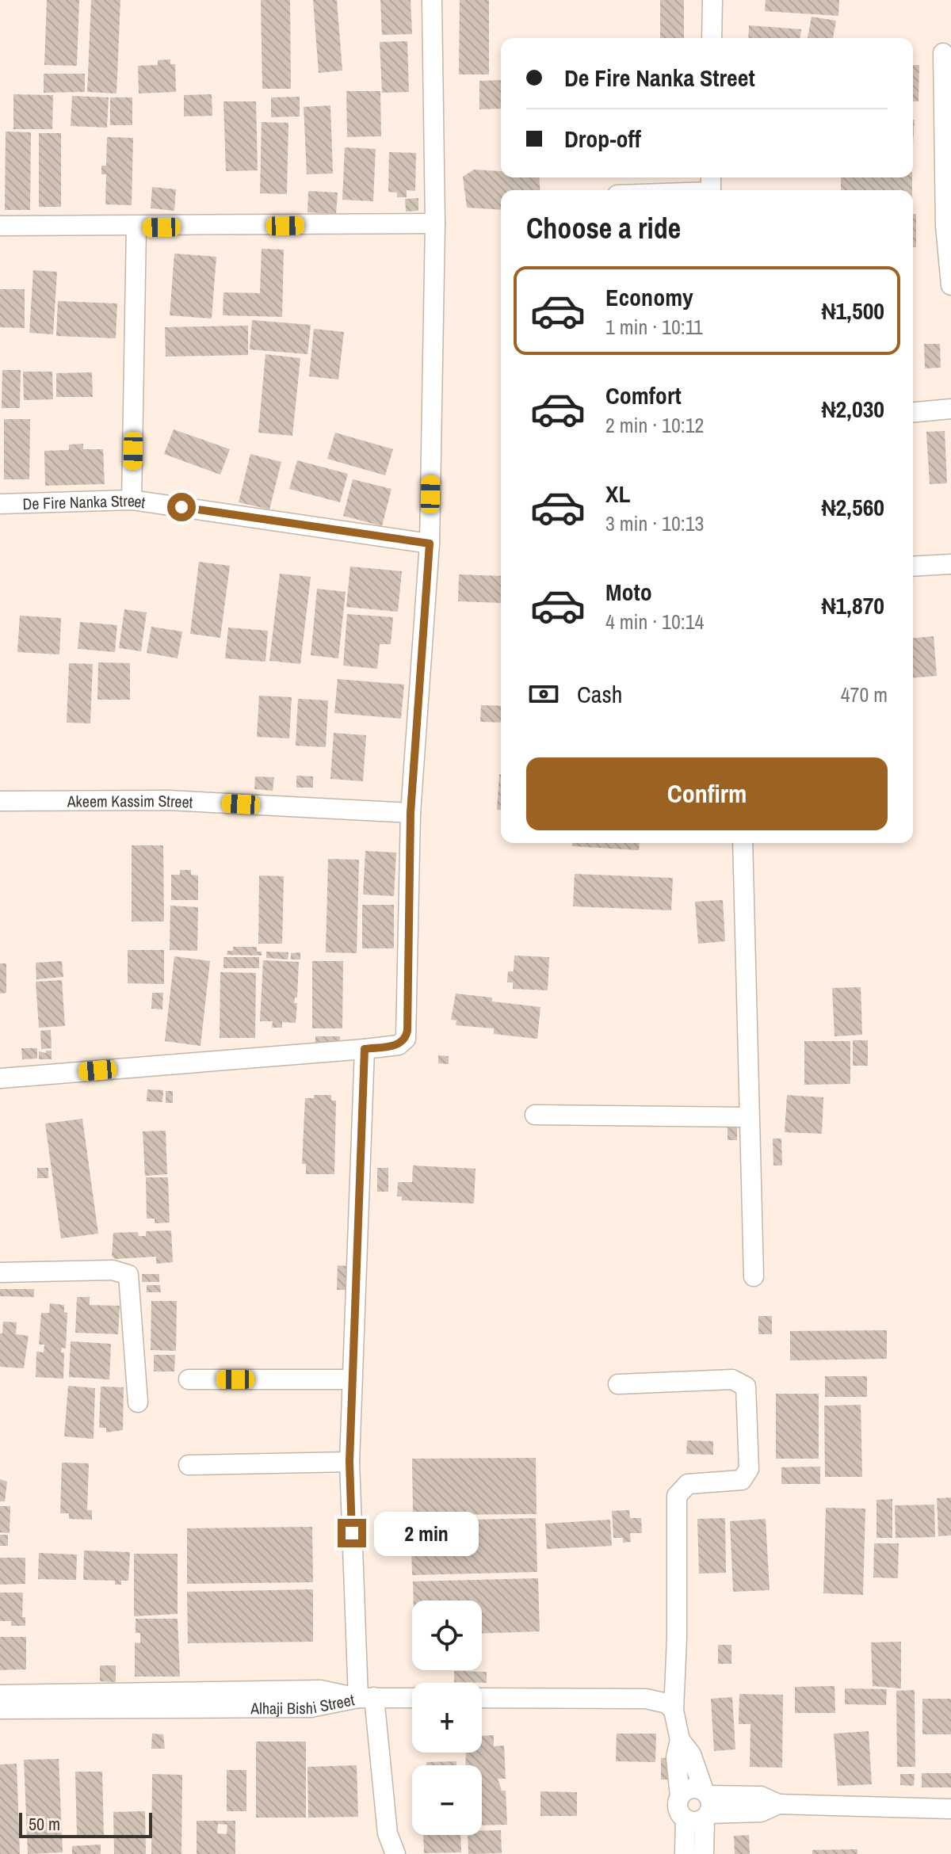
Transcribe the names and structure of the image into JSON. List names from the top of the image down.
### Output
{
  "streets": {
    "street": ["De Fire Nanka Street", "Akeem Kassim Street", "Alhaji Bishi Street"]
  },
  "scale_bar": "50 m",
  "page": {
    "banner": ["De Fire Nanka Street", "Drop-off"],
    "heading": "Choose a ride",
    "list": [
      {
        "name": "Economy",
        "note": "1 min · 10:11",
        "value": "₦1,500"
      },
      {
        "name": "Comfort",
        "note": "2 min · 10:12",
        "value": "₦2,030"
      },
      {
        "name": "XL",
        "note": "3 min · 10:13",
        "value": "₦2,560"
      },
      {
        "name": "Moto",
        "note": "4 min · 10:14",
        "value": "₦1,870"
      }
    ],
    "pay": ["Cash", "470 m"],
    "buttons": "Confirm",
    "bubble": "2 min",
    "map_buttons": ["+", "−"],
    "scale": "50 m"
  }
}
